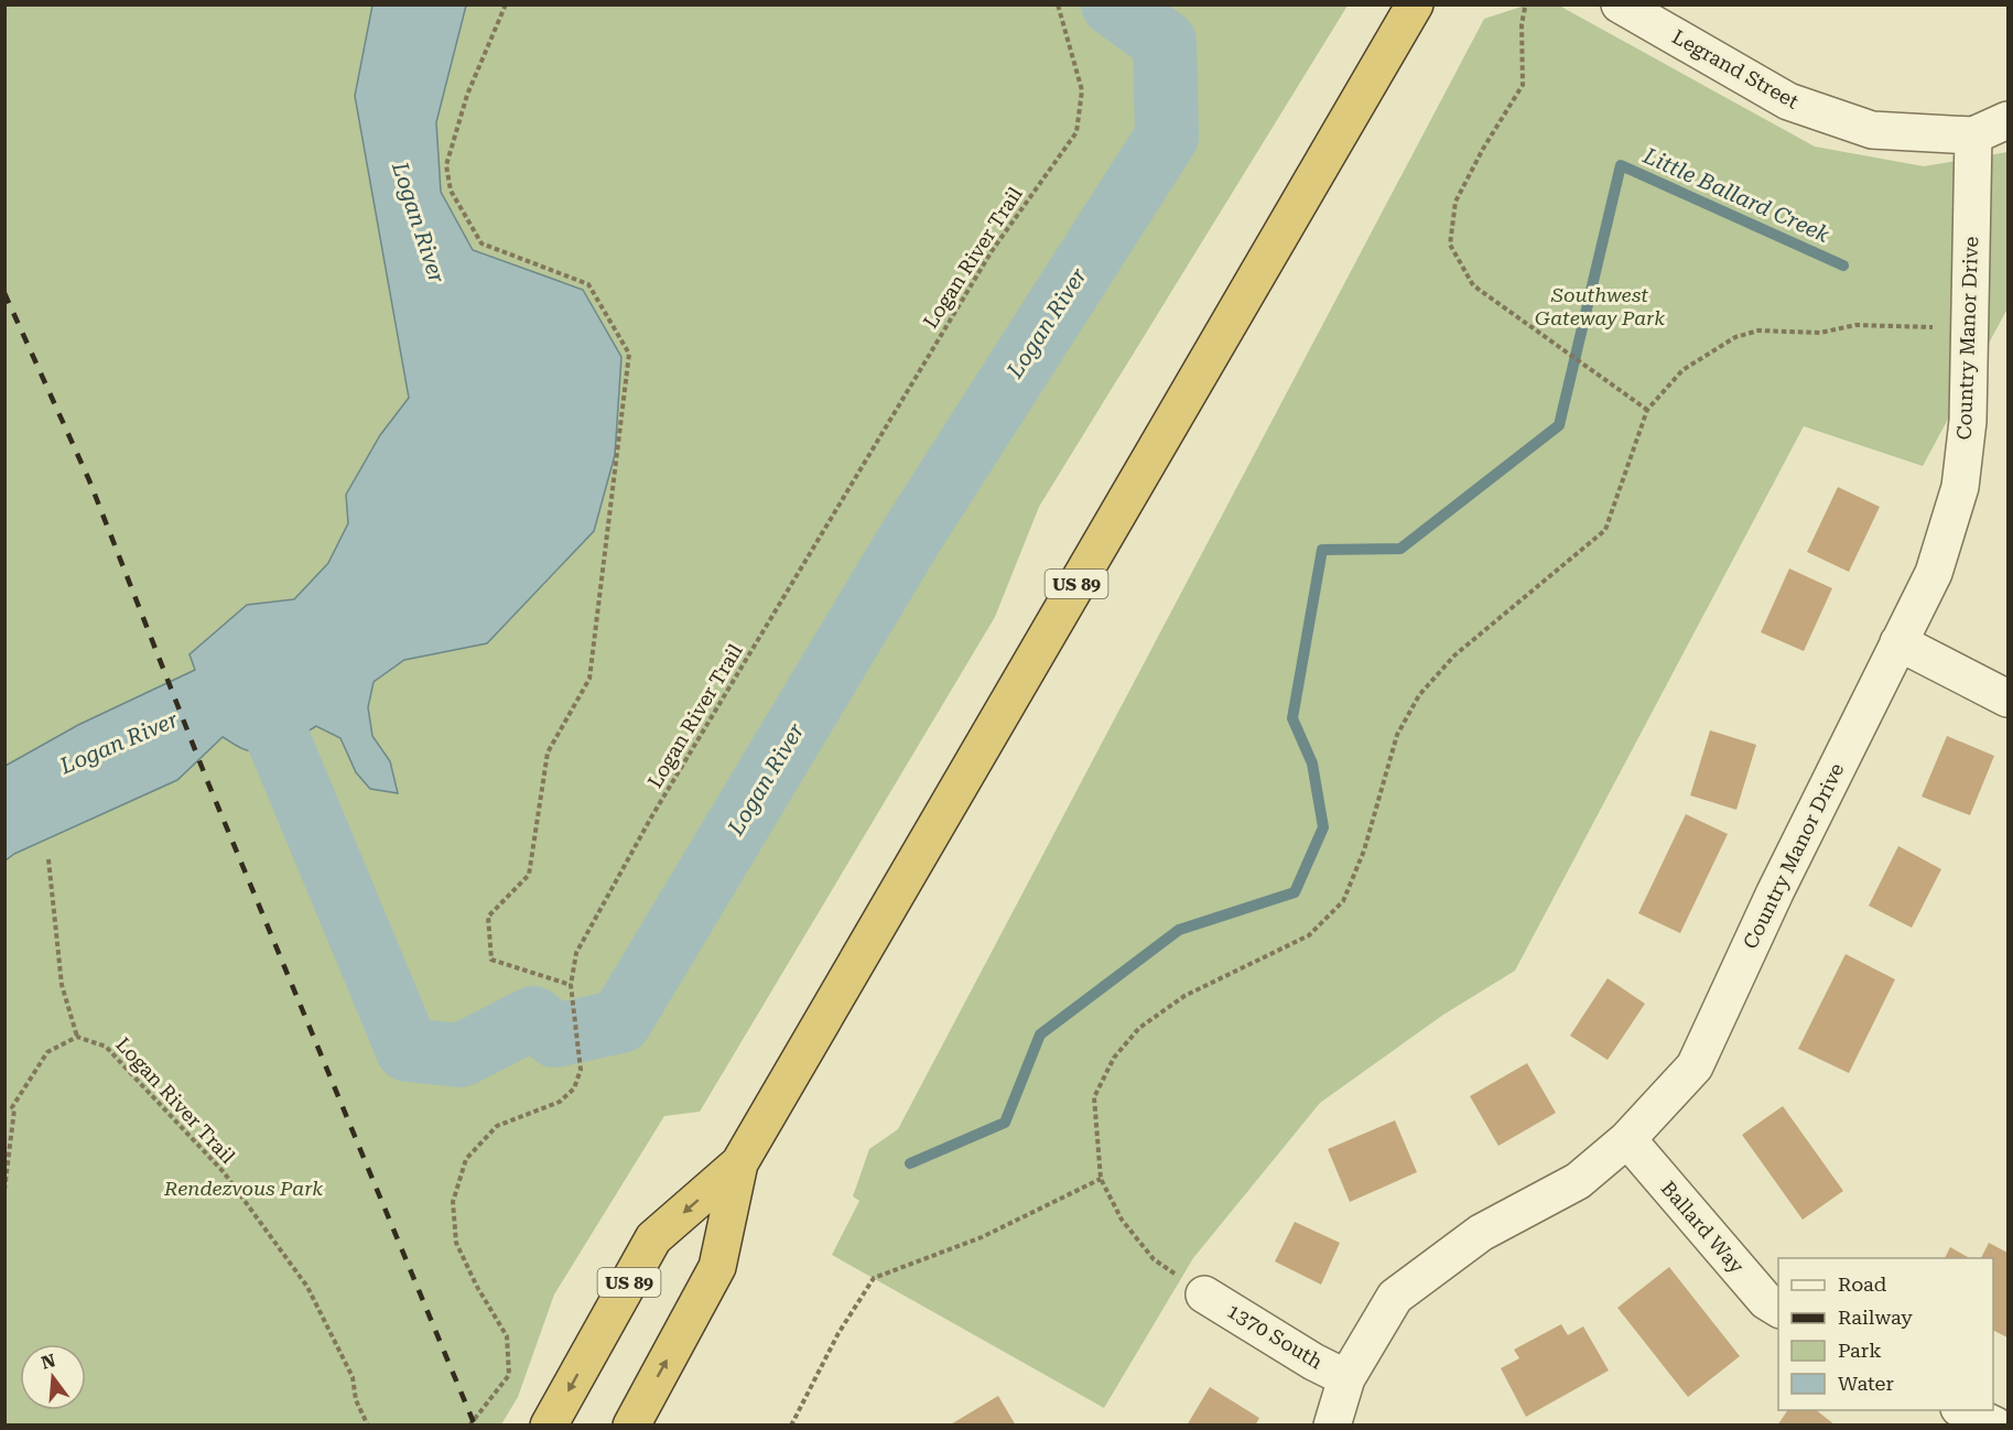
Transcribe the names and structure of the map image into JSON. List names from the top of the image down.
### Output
{
  "streets": {
    "highway": ["US 89"],
    "street": [
      "Legrand Street",
      "Country Manor Drive",
      "Ballard Way",
      "1370 South"
    ],
    "path": ["Logan River Trail"]
  },
  "crossings": [
    ["Legrand Street", "Country Manor Drive"],
    ["Country Manor Drive", "Ballard Way"],
    ["Country Manor Drive", "1370 South"]
  ],
  "water": ["Little Ballard Creek", "Logan River"],
  "parks": ["Southwest Gateway Park", "Rendezvous Park"],
  "legend": [
    "Road",
    "Railway",
    "Park",
    "Water"
  ],
  "north": "top"
}
